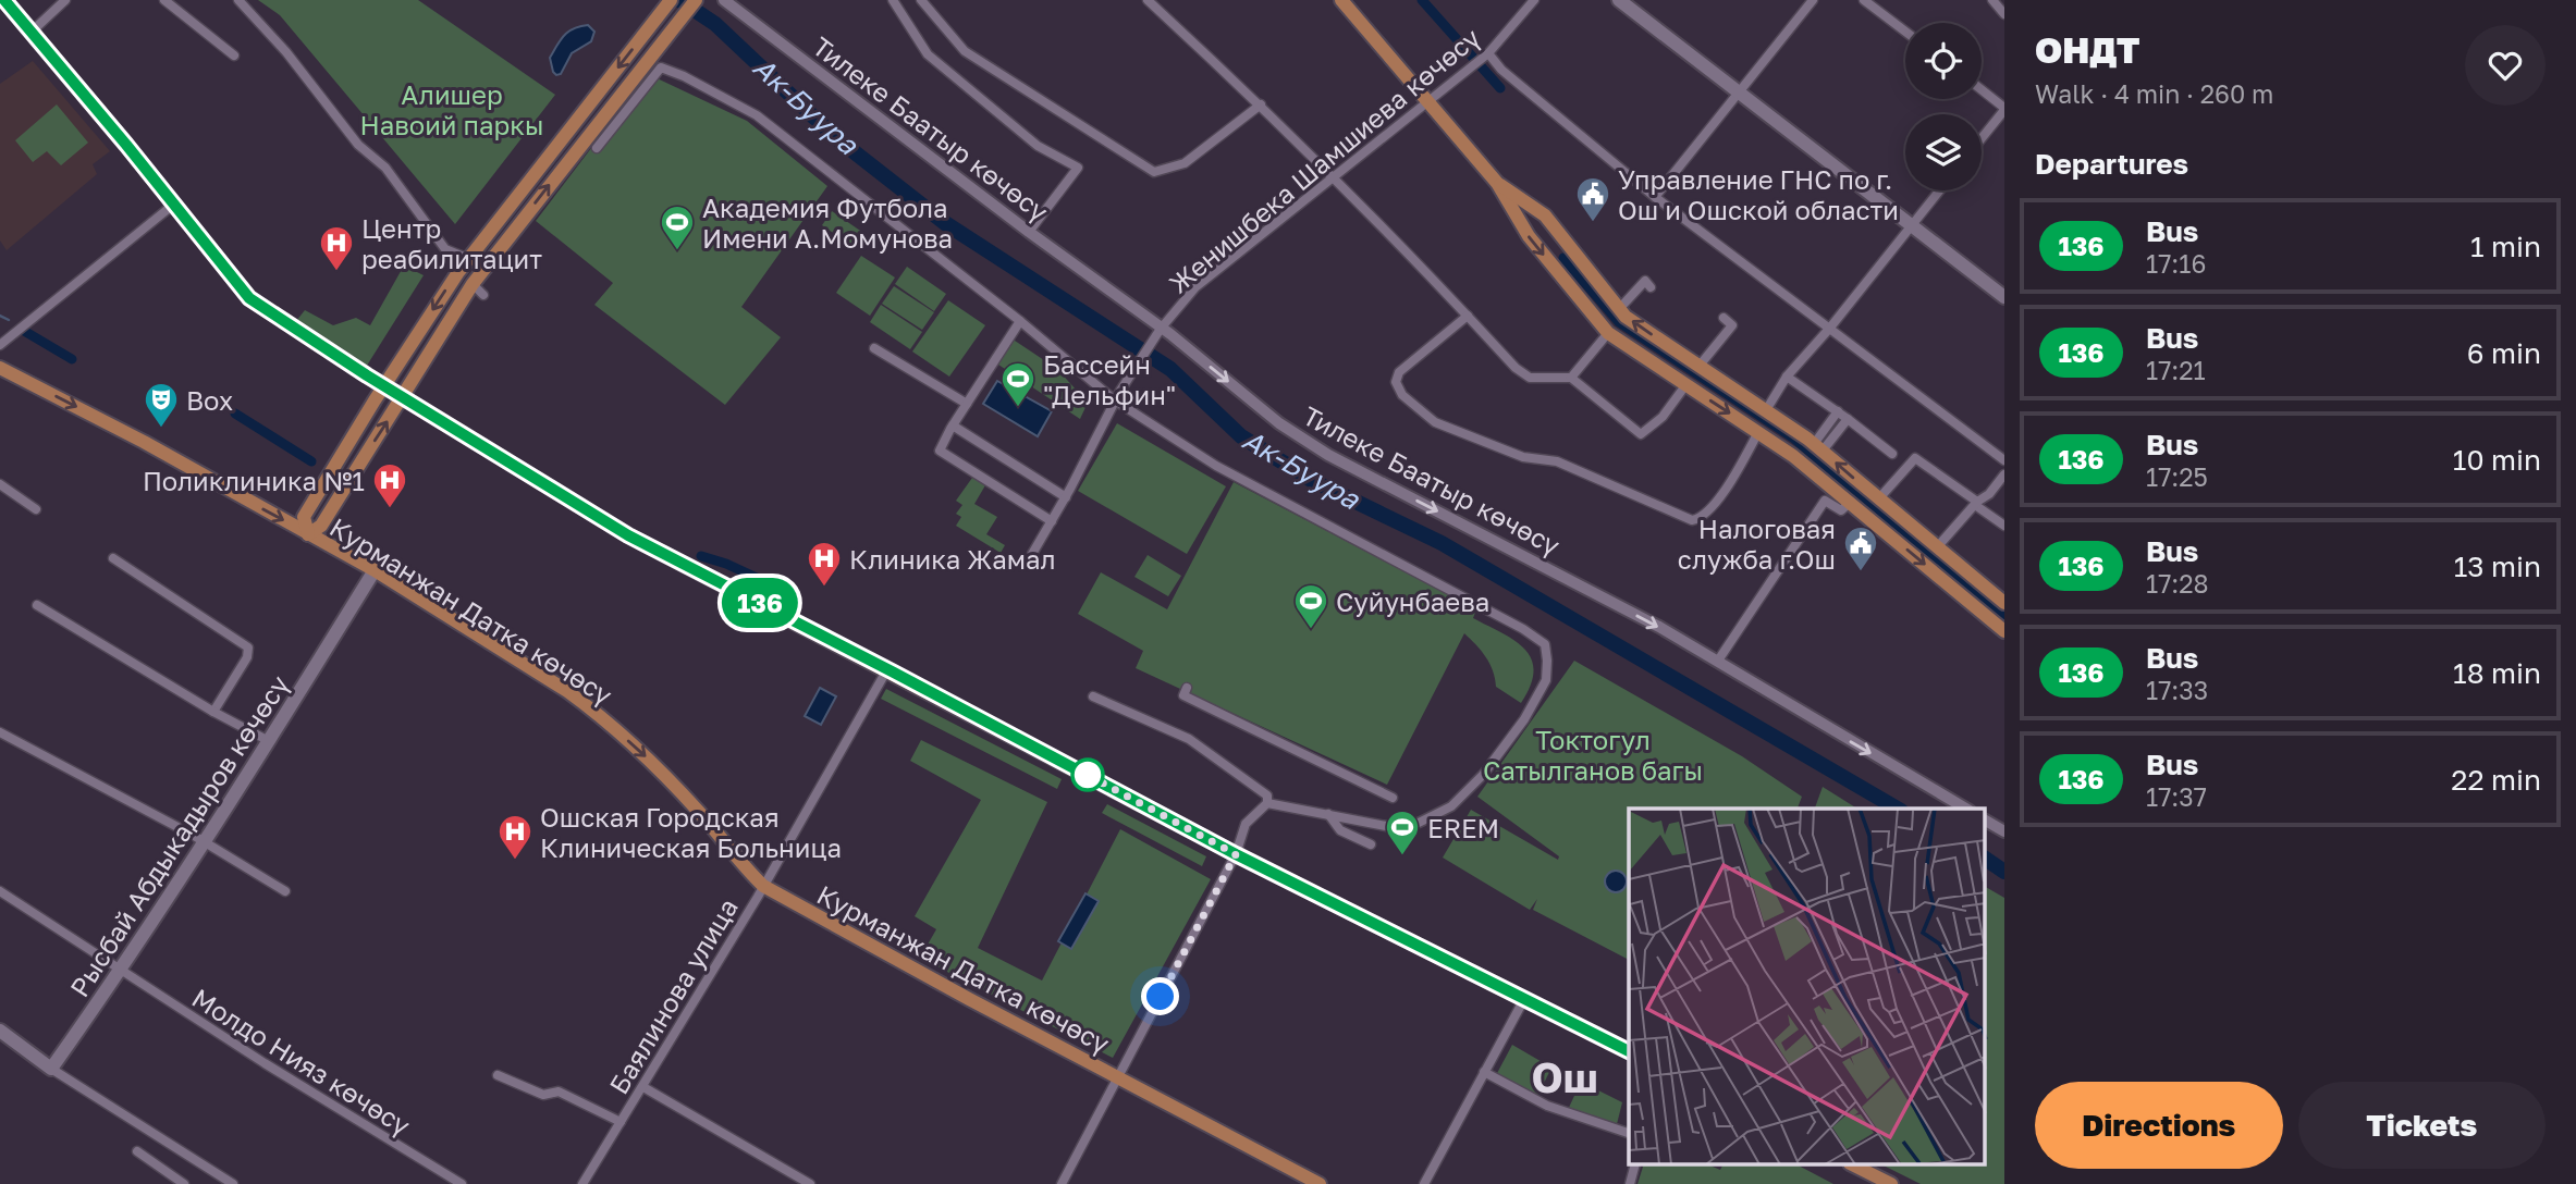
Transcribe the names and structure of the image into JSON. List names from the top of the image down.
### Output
{
  "streets": {
    "main road": ["Курманжан Датка көчөсү", "Рысбай Абдыкадыров көчөсү"],
    "street": [
      "Тилеке Баатыр көчөсү",
      "Женишбека Шамшиева көчөсү",
      "Баялинова улица",
      "Молдо Нияз көчөсү"
    ]
  },
  "crossings": [
    ["Тилеке Баатыр көчөсү", "Женишбека Шамшиева көчөсү"],
    ["Курманжан Датка көчөсү", "Рысбай Абдыкадыров көчөсү"],
    ["Курманжан Датка көчөсү", "Баялинова улица"],
    ["Рысбай Абдыкадыров көчөсү", "Молдо Нияз көчөсү"]
  ],
  "one_way": ["Тилеке Баатыр көчөсү", "Курманжан Датка көчөсү"],
  "districts": ["Ош"],
  "water": ["Ак-Буура"],
  "parks": ["Алишер Навоий паркы", "Токтогул Сатылганов багы"],
  "places": {
    "public building": ["Управление ГНС по г. Ош и Ошской области", "Налоговая служба г.Ош"],
    "sports": [
      "Академия Футбола Имени А.Момунова",
      "Бассейн \"Дельфин\"",
      "Суйунбаева",
      "EREM"
    ],
    "hospital": [
      "Центр реабилитацит",
      "Поликлиника №1",
      "Клиника Жамал",
      "Ошская Городская Клиническая Больница"
    ],
    "theatre": ["Box"]
  },
  "lines": ["bus line 136"],
  "page": {
    "on_map": "136",
    "heading": [
      ["ОНДТ", "Walk · 4 min · 260 m"],
      "Departures"
    ],
    "list": [
      {
        "mark": "136",
        "name": "Bus",
        "note": "17:16",
        "value": "1 min"
      },
      {
        "mark": "136",
        "name": "Bus",
        "note": "17:21",
        "value": "6 min"
      },
      {
        "mark": "136",
        "name": "Bus",
        "note": "17:25",
        "value": "10 min"
      },
      {
        "mark": "136",
        "name": "Bus",
        "note": "17:28",
        "value": "13 min"
      },
      {
        "mark": "136",
        "name": "Bus",
        "note": "17:33",
        "value": "18 min"
      },
      {
        "mark": "136",
        "name": "Bus",
        "note": "17:37",
        "value": "22 min"
      }
    ],
    "buttons": ["Directions", "Tickets"]
  }
}
